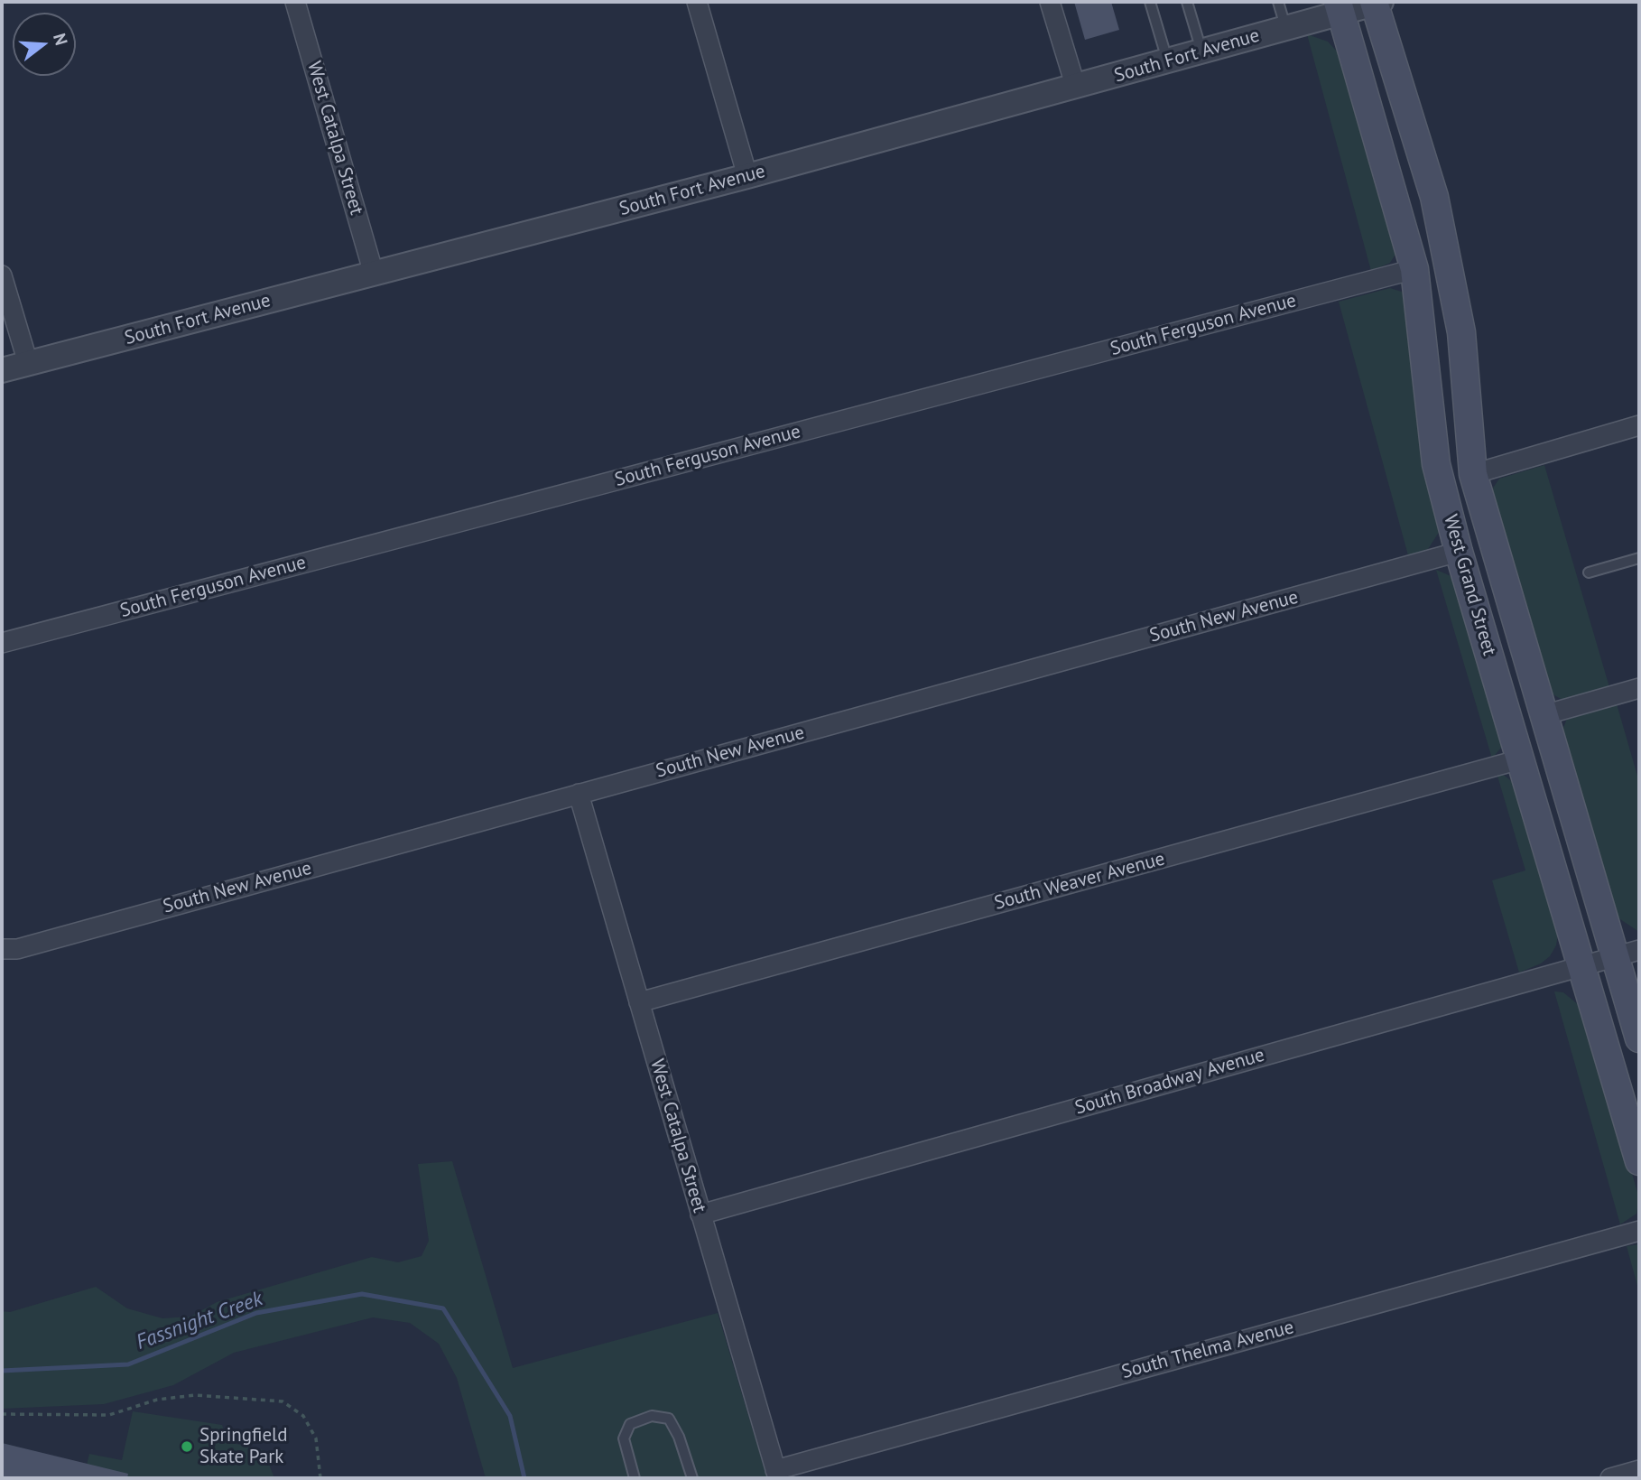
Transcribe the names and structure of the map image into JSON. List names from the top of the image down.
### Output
{
  "streets": {
    "main road": ["West Grand Street"],
    "street": [
      "South Fort Avenue",
      "West Catalpa Street",
      "South Ferguson Avenue",
      "South New Avenue",
      "South Weaver Avenue",
      "South Broadway Avenue",
      "South Thelma Avenue"
    ]
  },
  "crossings": [
    ["South Fort Avenue", "West Catalpa Street"],
    ["South Fort Avenue", "West Grand Street"],
    ["West Catalpa Street", "South New Avenue"],
    ["West Catalpa Street", "South Weaver Avenue"],
    ["West Catalpa Street", "South Broadway Avenue"],
    ["West Catalpa Street", "South Thelma Avenue"],
    ["South Ferguson Avenue", "West Grand Street"],
    ["West Grand Street", "South New Avenue"],
    ["West Grand Street", "South Weaver Avenue"],
    ["West Grand Street", "South Broadway Avenue"]
  ],
  "water": ["Fassnight Creek"],
  "places": ["Springfield Skate Park"],
  "north": "right"
}
